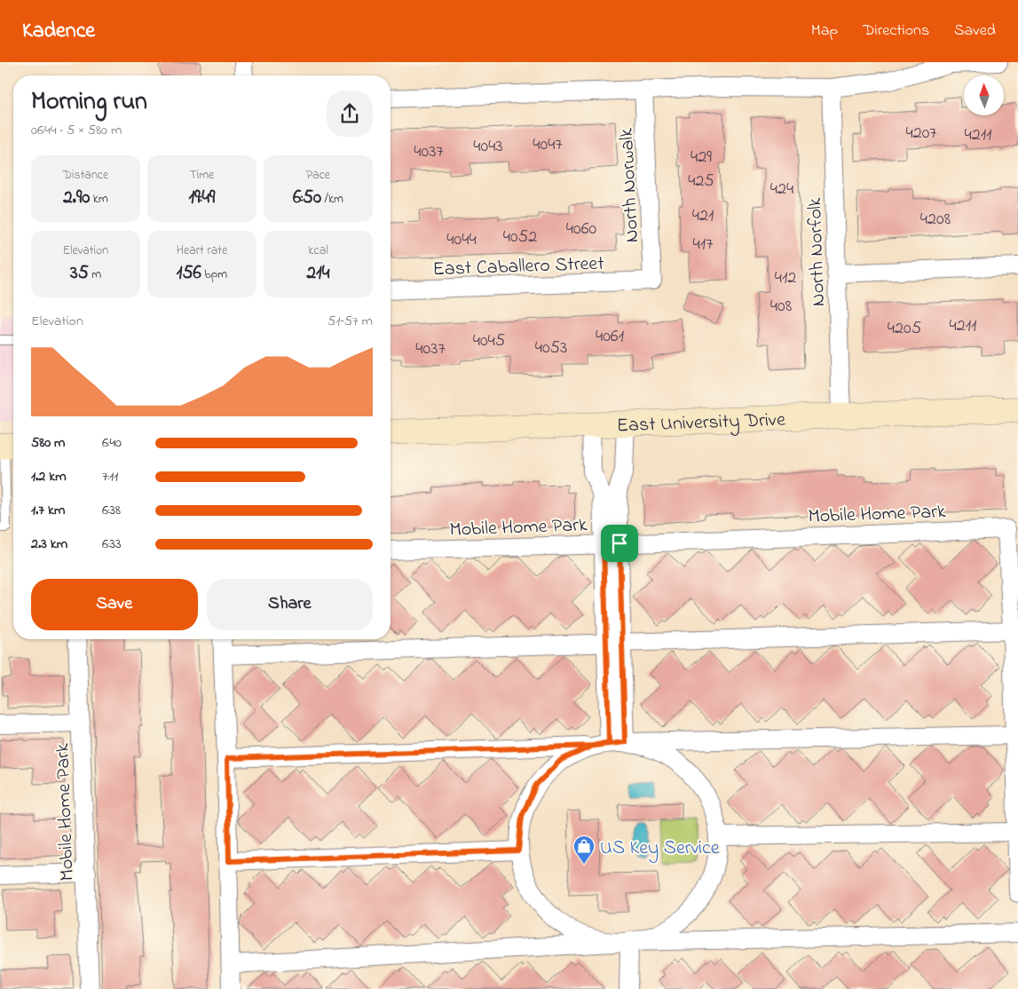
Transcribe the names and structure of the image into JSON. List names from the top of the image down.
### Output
{
  "streets": {
    "main road": ["East University Drive"],
    "street": [
      "North Norwalk",
      "North Norfolk",
      "East Caballero Street",
      "Mobile Home Park"
    ]
  },
  "crossings": [
    ["North Norwalk", "East Caballero Street"],
    ["North Norfolk", "East University Drive"]
  ],
  "places": {
    "shop": ["US Key Service"]
  },
  "house_numbers": [
    "4207",
    "4211",
    "4047",
    "4043",
    "4037",
    "429",
    "425",
    "424",
    "421",
    "4208",
    "4060",
    "4052",
    "4044",
    "417",
    "412",
    "408",
    "4211",
    "4205",
    "4061",
    "4045",
    "4053",
    "4037"
  ],
  "north": "top",
  "page": {
    "header": "Kadence",
    "nav": ["Map", "Directions", "Saved"],
    "heading": ["Morning run", "06:44 · 5 × 580 m"],
    "stats": [
      ["Distance", "2.90 km"],
      ["Time", "19:49"],
      ["Pace", "6:50 /km"],
      ["Elevation", "35 m"],
      ["Heart rate", "156 bpm"],
      ["kcal", "214"]
    ],
    "chart": ["Elevation", "51–57 m"],
    "list": [
      {
        "name": "580 m",
        "note": "6:40"
      },
      {
        "name": "1.2 km",
        "note": "7:11"
      },
      {
        "name": "1.7 km",
        "note": "6:38"
      },
      {
        "name": "2.3 km",
        "note": "6:33"
      }
    ],
    "buttons": ["Save", "Share"]
  }
}
